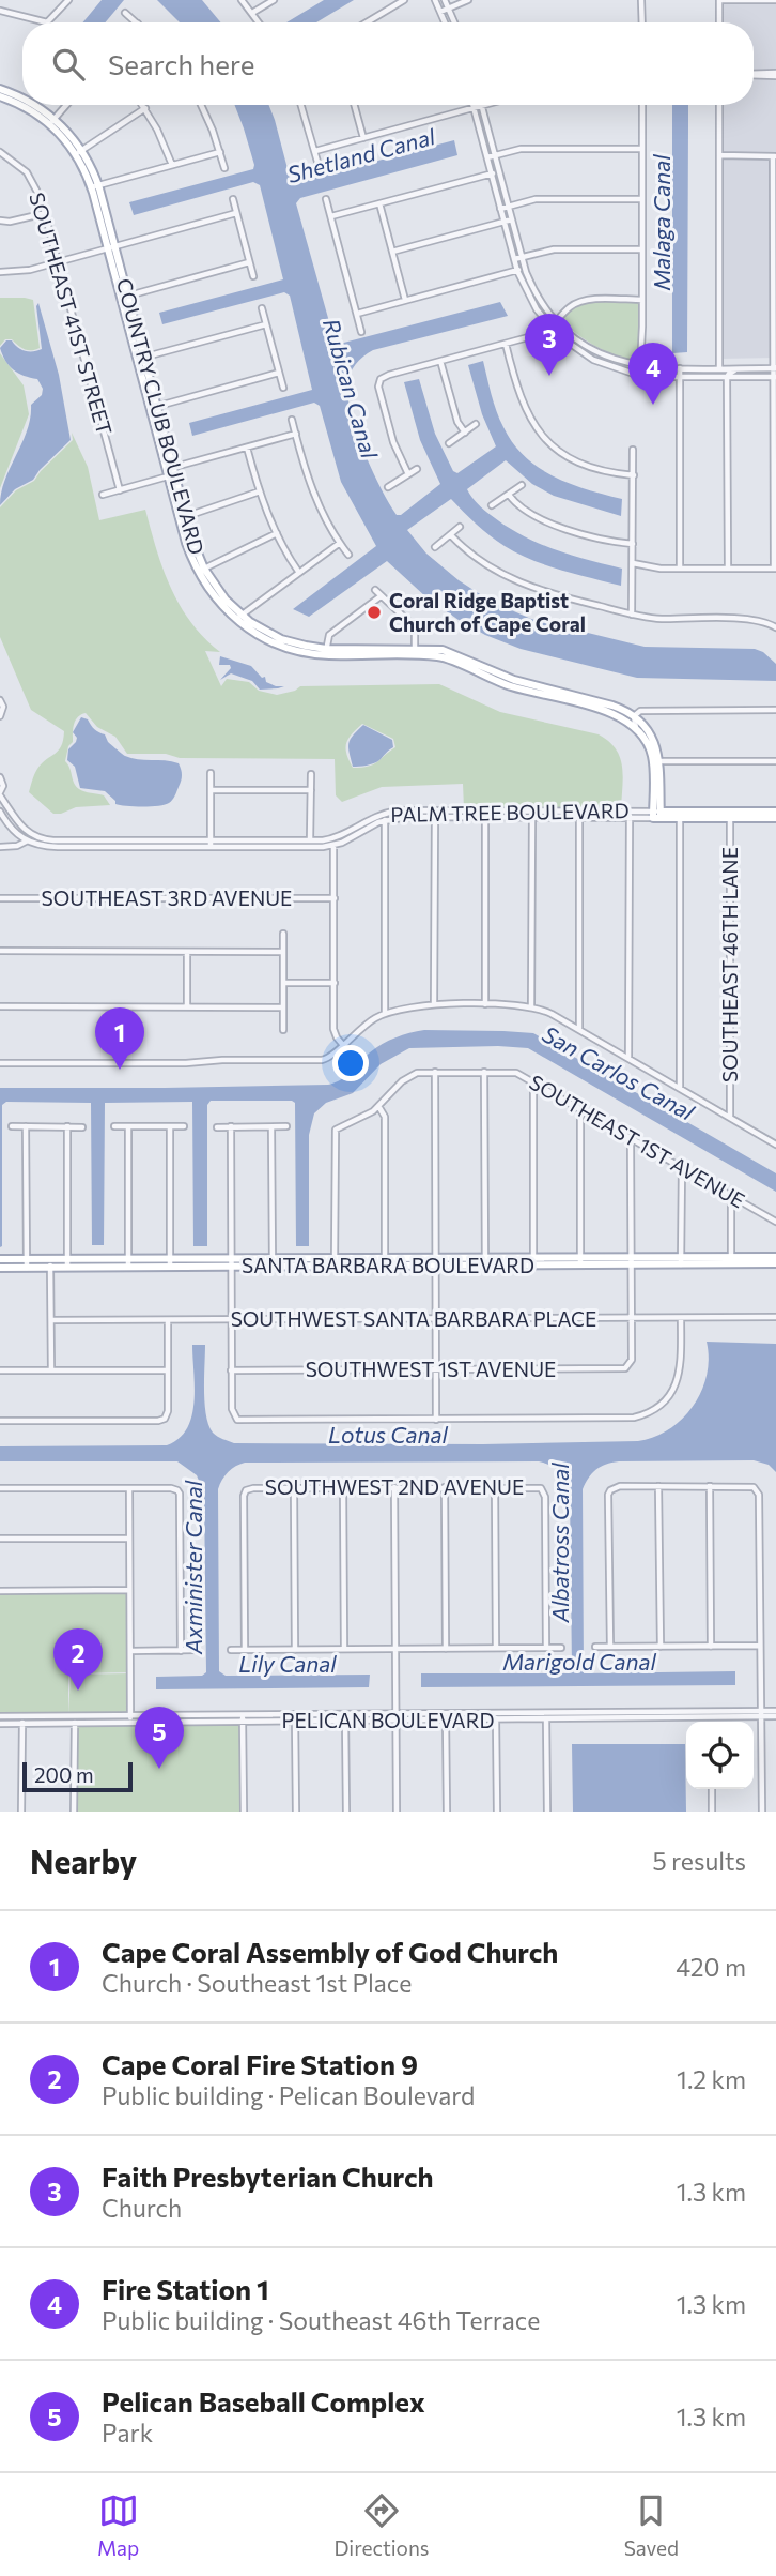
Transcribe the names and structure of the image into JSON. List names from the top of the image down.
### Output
{
  "streets": {
    "main road": ["COUNTRY CLUB BOULEVARD", "PALM TREE BOULEVARD", "SANTA BARBARA BOULEVARD"],
    "street": [
      "SOUTHEAST 41ST STREET",
      "SOUTHEAST 3RD AVENUE",
      "SOUTHEAST 46TH LANE",
      "SOUTHEAST 1ST AVENUE",
      "SOUTHWEST SANTA BARBARA PLACE",
      "SOUTHWEST 1ST AVENUE",
      "SOUTHWEST 2ND AVENUE",
      "PELICAN BOULEVARD"
    ]
  },
  "crossings": [
    ["PALM TREE BOULEVARD", "SOUTHEAST 46TH LANE"],
    ["SOUTHEAST 1ST AVENUE", "SANTA BARBARA BOULEVARD"],
    ["SOUTHWEST SANTA BARBARA PLACE", "SOUTHWEST 1ST AVENUE"]
  ],
  "water": [
    "Shetland Canal",
    "Malaga Canal",
    "Rubican Canal",
    "San Carlos Canal",
    "Lotus Canal",
    "Albatross Canal",
    "Axminister Canal",
    "Marigold Canal",
    "Lily Canal"
  ],
  "places": ["Coral Ridge Baptist Church of Cape Coral"],
  "scale_bar": "200 m",
  "page": {
    "search": "Search here",
    "pins": [
      "3",
      "4",
      "1",
      "2",
      "5"
    ],
    "scale": "200 m",
    "heading": ["Nearby", "5 results"],
    "list": [
      {
        "mark": "1",
        "name": "Cape Coral Assembly of God Church",
        "note": "Church · Southeast 1st Place",
        "value": "420 m"
      },
      {
        "mark": "2",
        "name": "Cape Coral Fire Station 9",
        "note": "Public building · Pelican Boulevard",
        "value": "1.2 km"
      },
      {
        "mark": "3",
        "name": "Faith Presbyterian Church",
        "note": "Church",
        "value": "1.3 km"
      },
      {
        "mark": "4",
        "name": "Fire Station 1",
        "note": "Public building · Southeast 46th Terrace",
        "value": "1.3 km"
      },
      {
        "mark": "5",
        "name": "Pelican Baseball Complex",
        "note": "Park",
        "value": "1.3 km"
      }
    ],
    "nav": ["Map", "Directions", "Saved"]
  }
}
